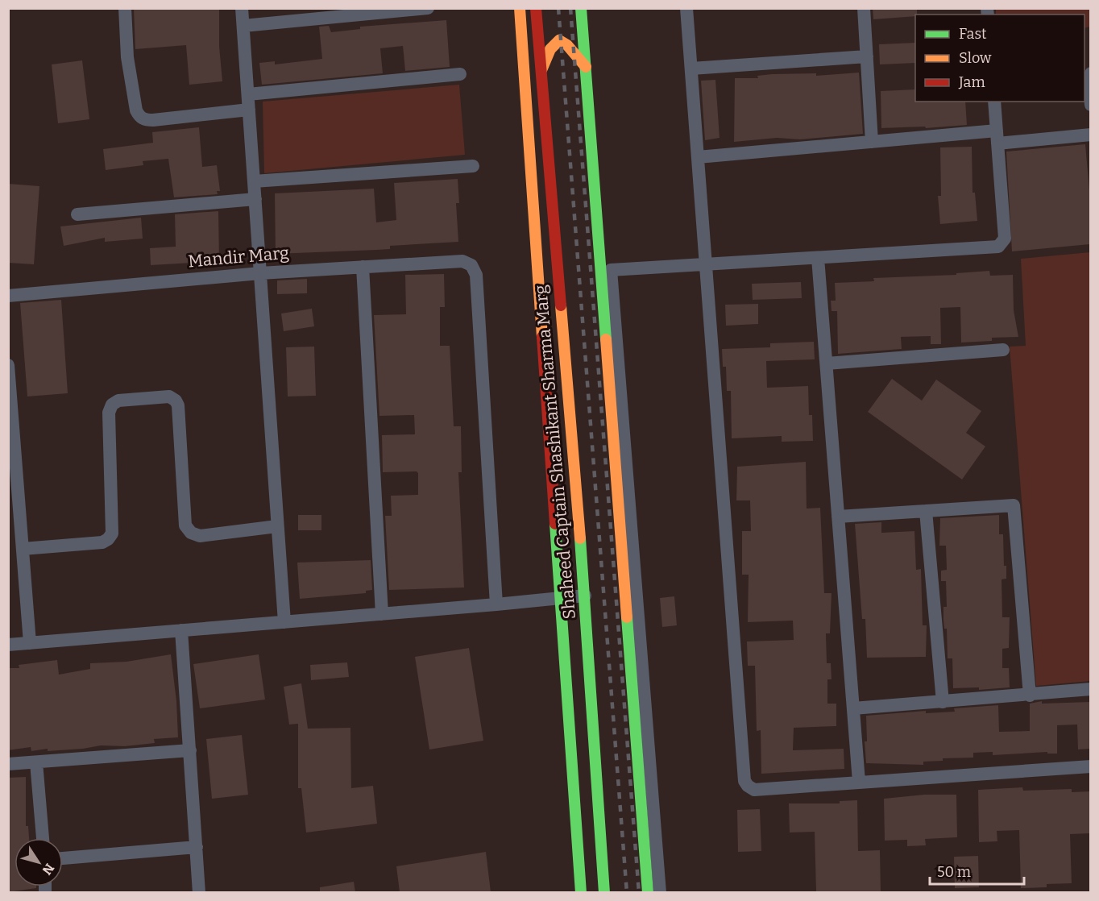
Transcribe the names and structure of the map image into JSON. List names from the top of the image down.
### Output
{
  "streets": {
    "main road": ["Shaheed Captain Shashikant Sharma Marg"],
    "street": ["Mandir Marg"]
  },
  "legend": ["Fast", "Slow", "Jam"],
  "scale_bar": "50 m",
  "north": "bottom right"
}
